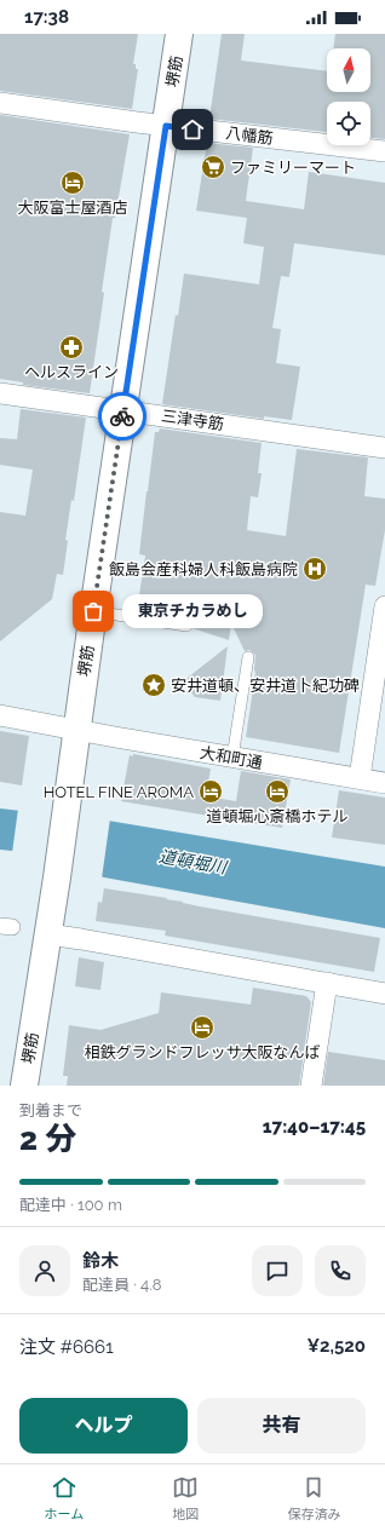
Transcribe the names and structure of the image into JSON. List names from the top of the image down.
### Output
{
  "streets": {
    "main road": ["堺筋"],
    "street": ["八幡筋", "三津寺筋", "大和町通"]
  },
  "crossings": [
    ["堺筋", "八幡筋"],
    ["堺筋", "三津寺筋"],
    ["堺筋", "大和町通"]
  ],
  "water": ["道頓堀川"],
  "places": {
    "supermarket": ["ファミリーマート"],
    "hotel": [
      "大阪富士屋酒店",
      "HOTEL FINE AROMA",
      "道頓堀心斎橋ホテル",
      "相鉄グランドフレッサ大阪なんば"
    ],
    "pharmacy": ["ヘルスライン"],
    "hospital": ["飯島会産科婦人科飯島病院"],
    "other": ["東京チカラめし"],
    "place": ["安井道頓、安井道卜紀功碑"]
  },
  "north": "top",
  "page": {
    "status": "17:38",
    "bubble": "東京チカラめし",
    "heading": ["2 分", "到着まで", "17:40–17:45"],
    "panel": [
      "鈴木",
      "配達員 · 4.8",
      "注文 #6661",
      "¥2,520"
    ],
    "bar": "配達中 · 100 m",
    "buttons": ["ヘルプ", "共有"],
    "tabs": ["ホーム", "地図", "保存済み"]
  }
}
